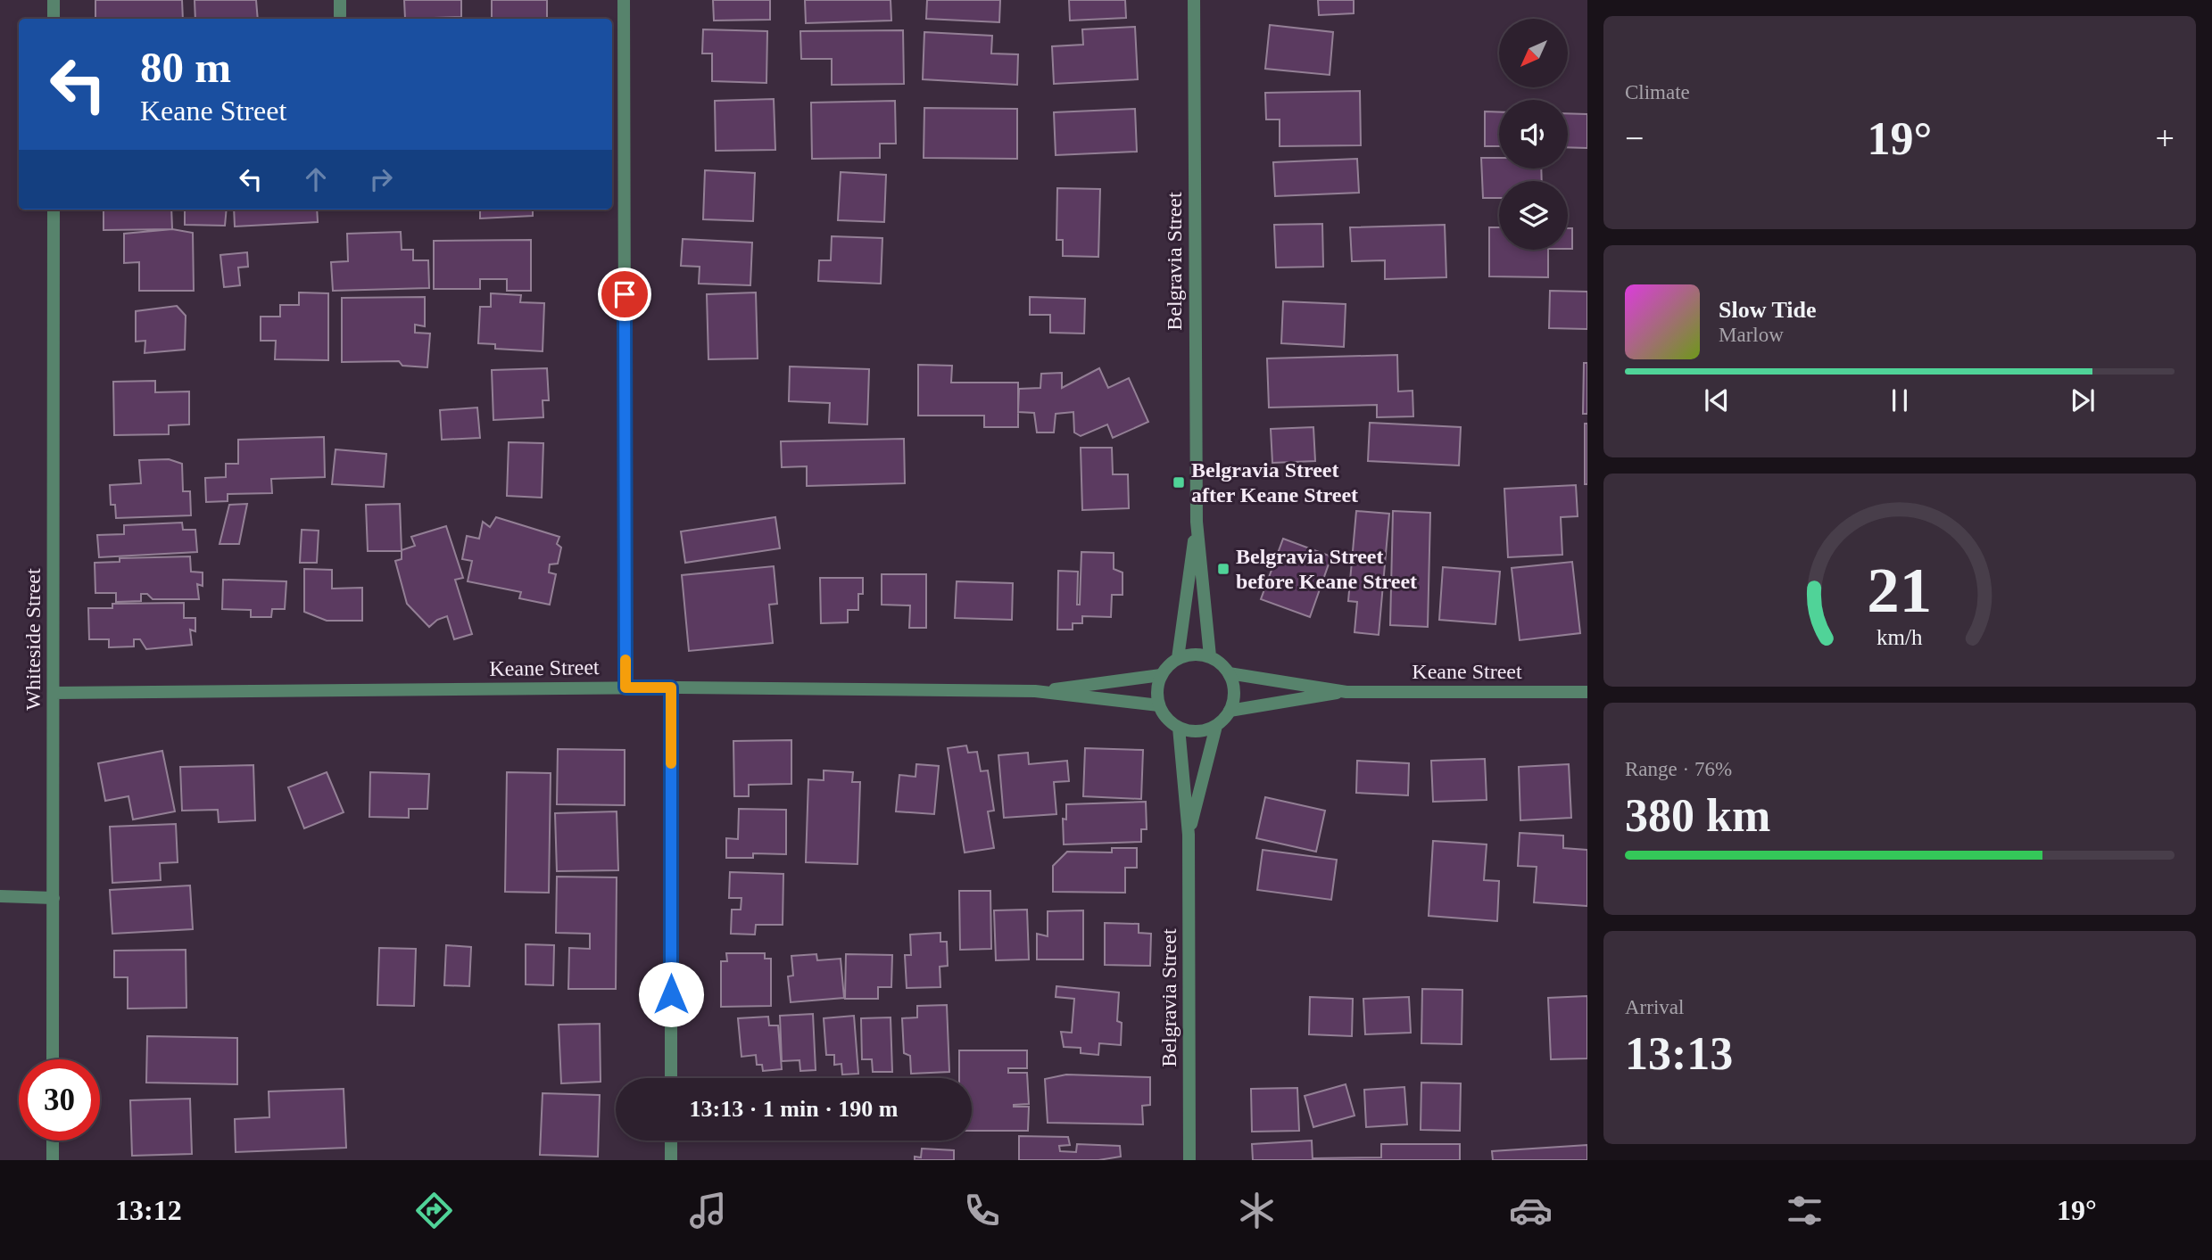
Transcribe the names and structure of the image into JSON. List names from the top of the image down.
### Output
{
  "streets": {
    "street": ["Belgravia Street", "Whiteside Street", "Keane Street"]
  },
  "crossings": [
    ["Belgravia Street", "Keane Street"],
    ["Whiteside Street", "Keane Street"]
  ],
  "places": {
    "transit": ["Belgravia Street after Keane Street", "Belgravia Street before Keane Street"]
  },
  "north": "bottom left",
  "page": {
    "tile": [
      "Climate",
      ["Range · 76%", "380 km"],
      ["Arrival", "13:13"]
    ],
    "turn": ["80 m", "Keane Street"],
    "heat": ["−", "19°", "+"],
    "song": ["Slow Tide", "Marlow"],
    "limit": "30",
    "trip": "13:13 · 1 min · 190 m",
    "tabs": ["13:12", "19°"],
    "gauge": ["21", "km/h"]
  }
}
